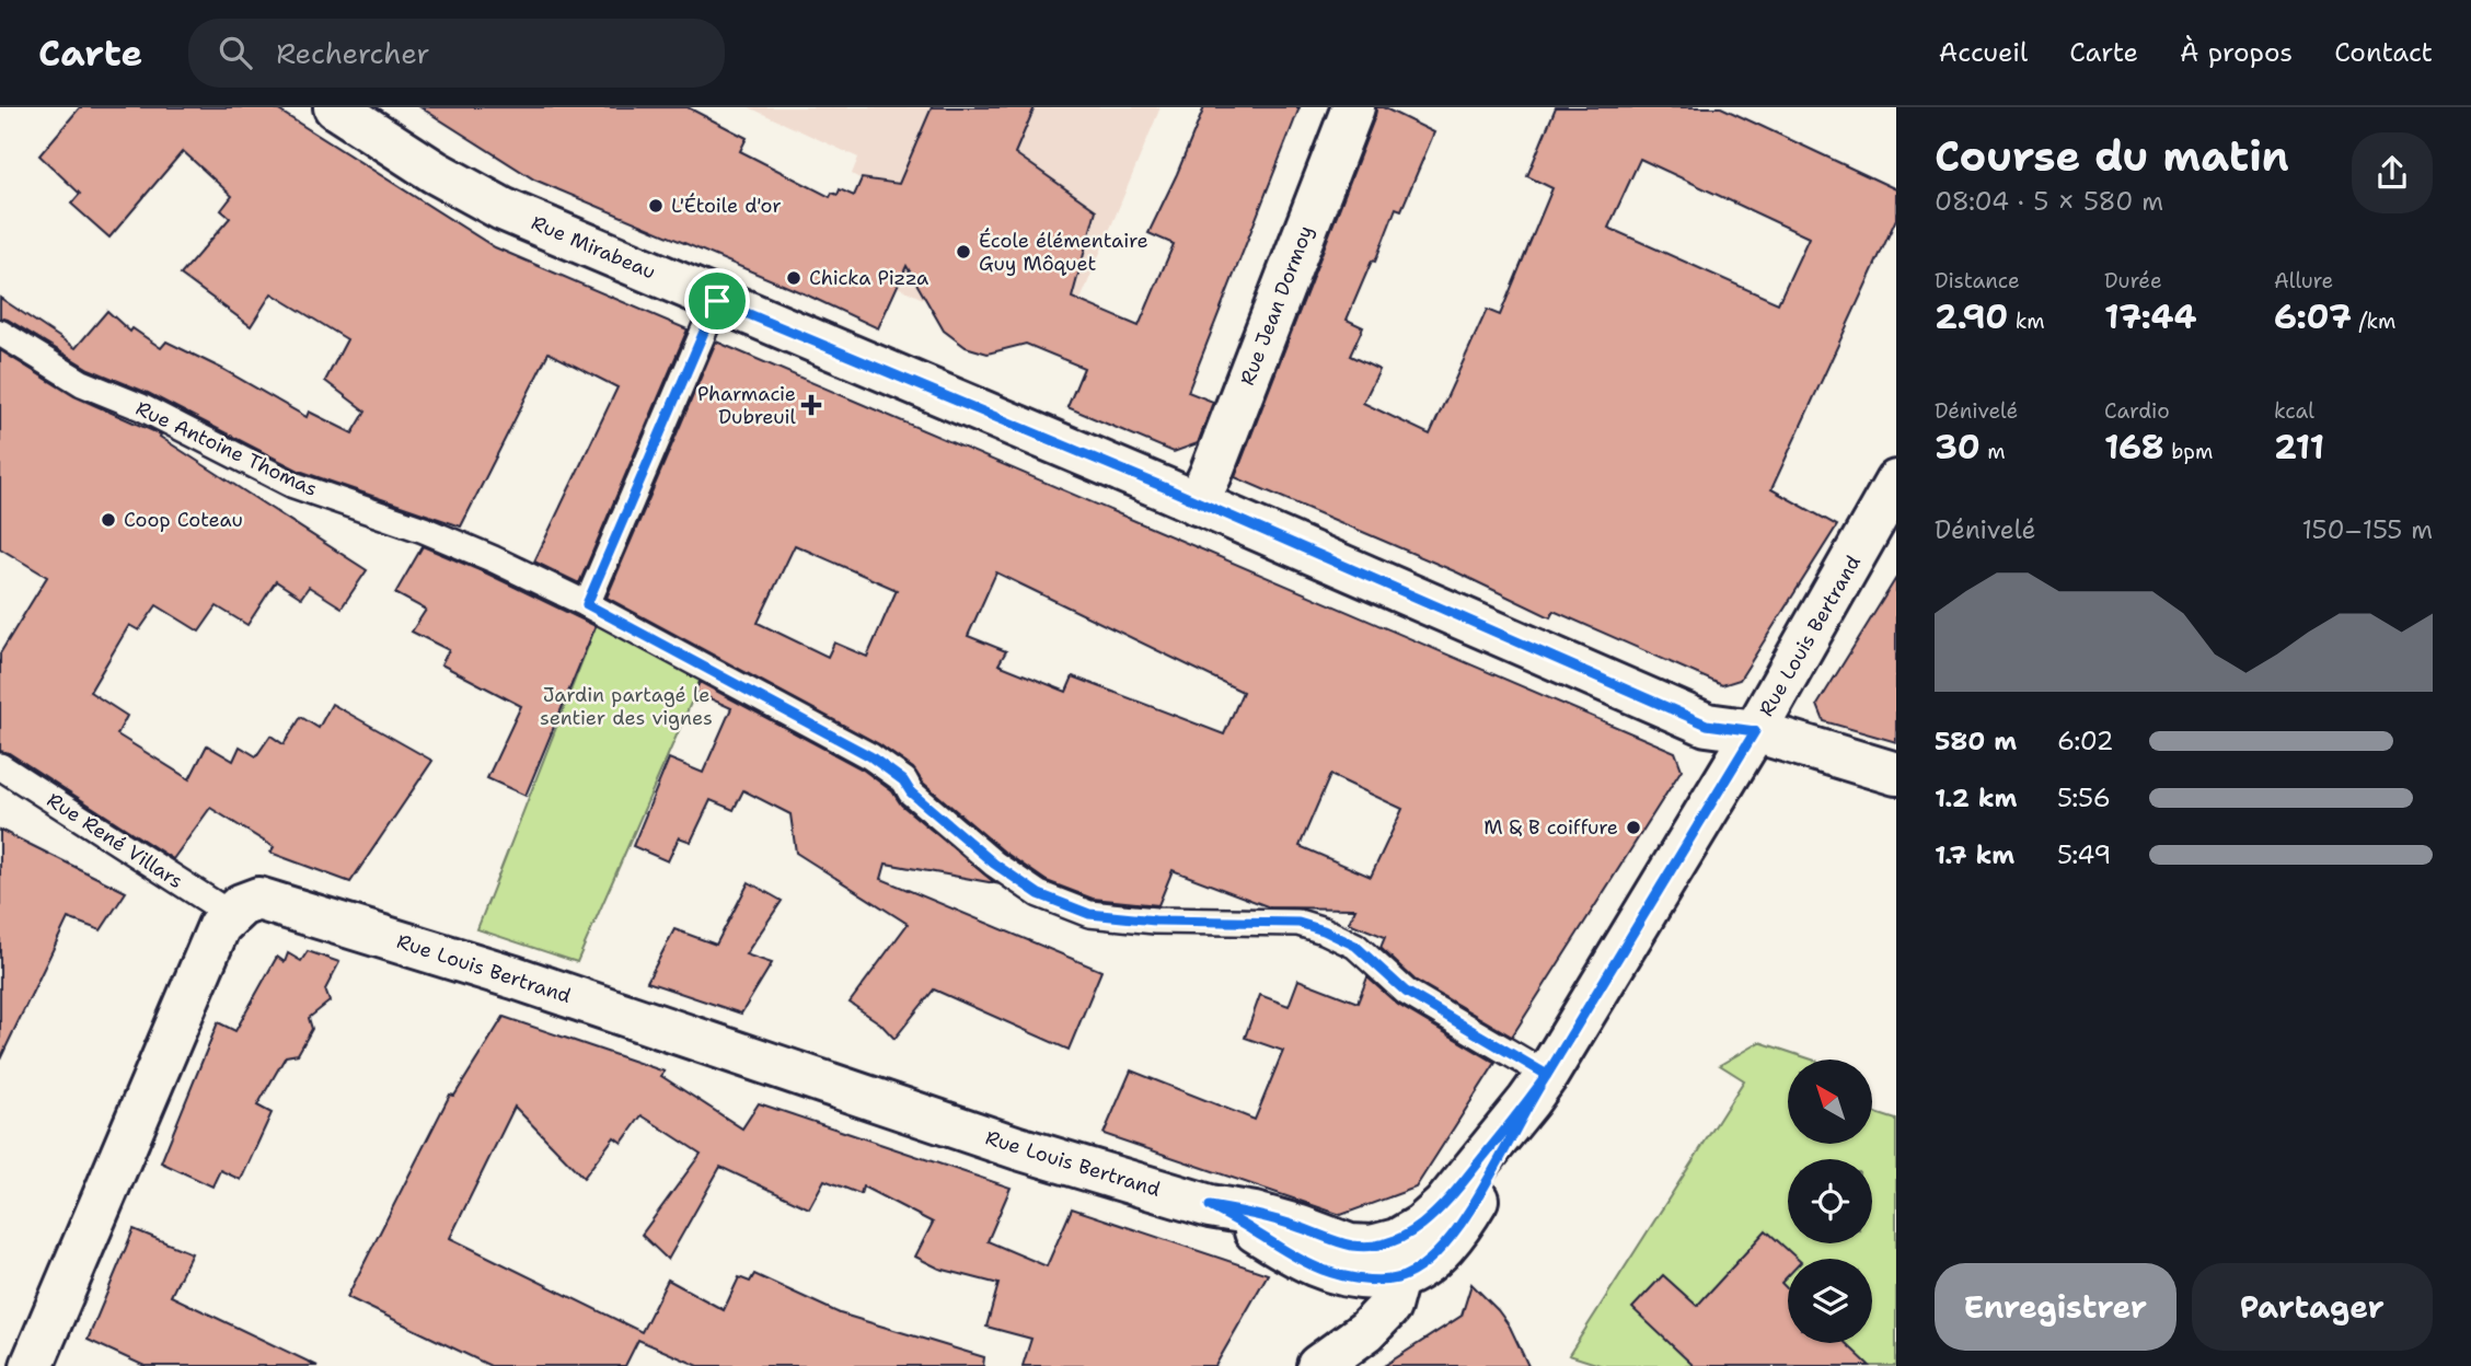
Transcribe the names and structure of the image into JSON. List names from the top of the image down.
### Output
{
  "streets": {
    "main road": ["Rue Mirabeau", "Rue Jean Dormoy", "Rue Louis Bertrand"],
    "lane": ["Rue Antoine Thomas", "Rue René Villars"]
  },
  "crossings": [
    ["Rue Mirabeau", "Rue Jean Dormoy"],
    ["Rue Mirabeau", "Rue Louis Bertrand"],
    ["Rue Antoine Thomas", "Rue Louis Bertrand"],
    ["Rue Louis Bertrand", "Rue René Villars"]
  ],
  "parks": ["Jardin partagé le sentier des vignes"],
  "places": {
    "other": [
      "L'Étoile d'or",
      "École élémentaire Guy Môquet",
      "Chicka Pizza",
      "Coop Coteau",
      "M & B coiffure"
    ],
    "health": ["Pharmacie Dubreuil"]
  },
  "north": "top left",
  "page": {
    "header": "Carte",
    "search": "Rechercher",
    "nav": [
      "Accueil",
      "Carte",
      "À propos",
      "Contact"
    ],
    "heading": ["Course du matin", "08:04 · 5 × 580 m"],
    "stats": [
      ["Distance", "2.90 km"],
      ["Durée", "17:44"],
      ["Allure", "6:07 /km"],
      ["Dénivelé", "30 m"],
      ["Cardio", "168 bpm"],
      ["kcal", "211"]
    ],
    "chart": ["Dénivelé", "150–155 m"],
    "list": [
      {
        "name": "580 m",
        "note": "6:02"
      },
      {
        "name": "1.2 km",
        "note": "5:56"
      },
      {
        "name": "1.7 km",
        "note": "5:49"
      }
    ],
    "buttons": ["Enregistrer", "Partager"]
  }
}
